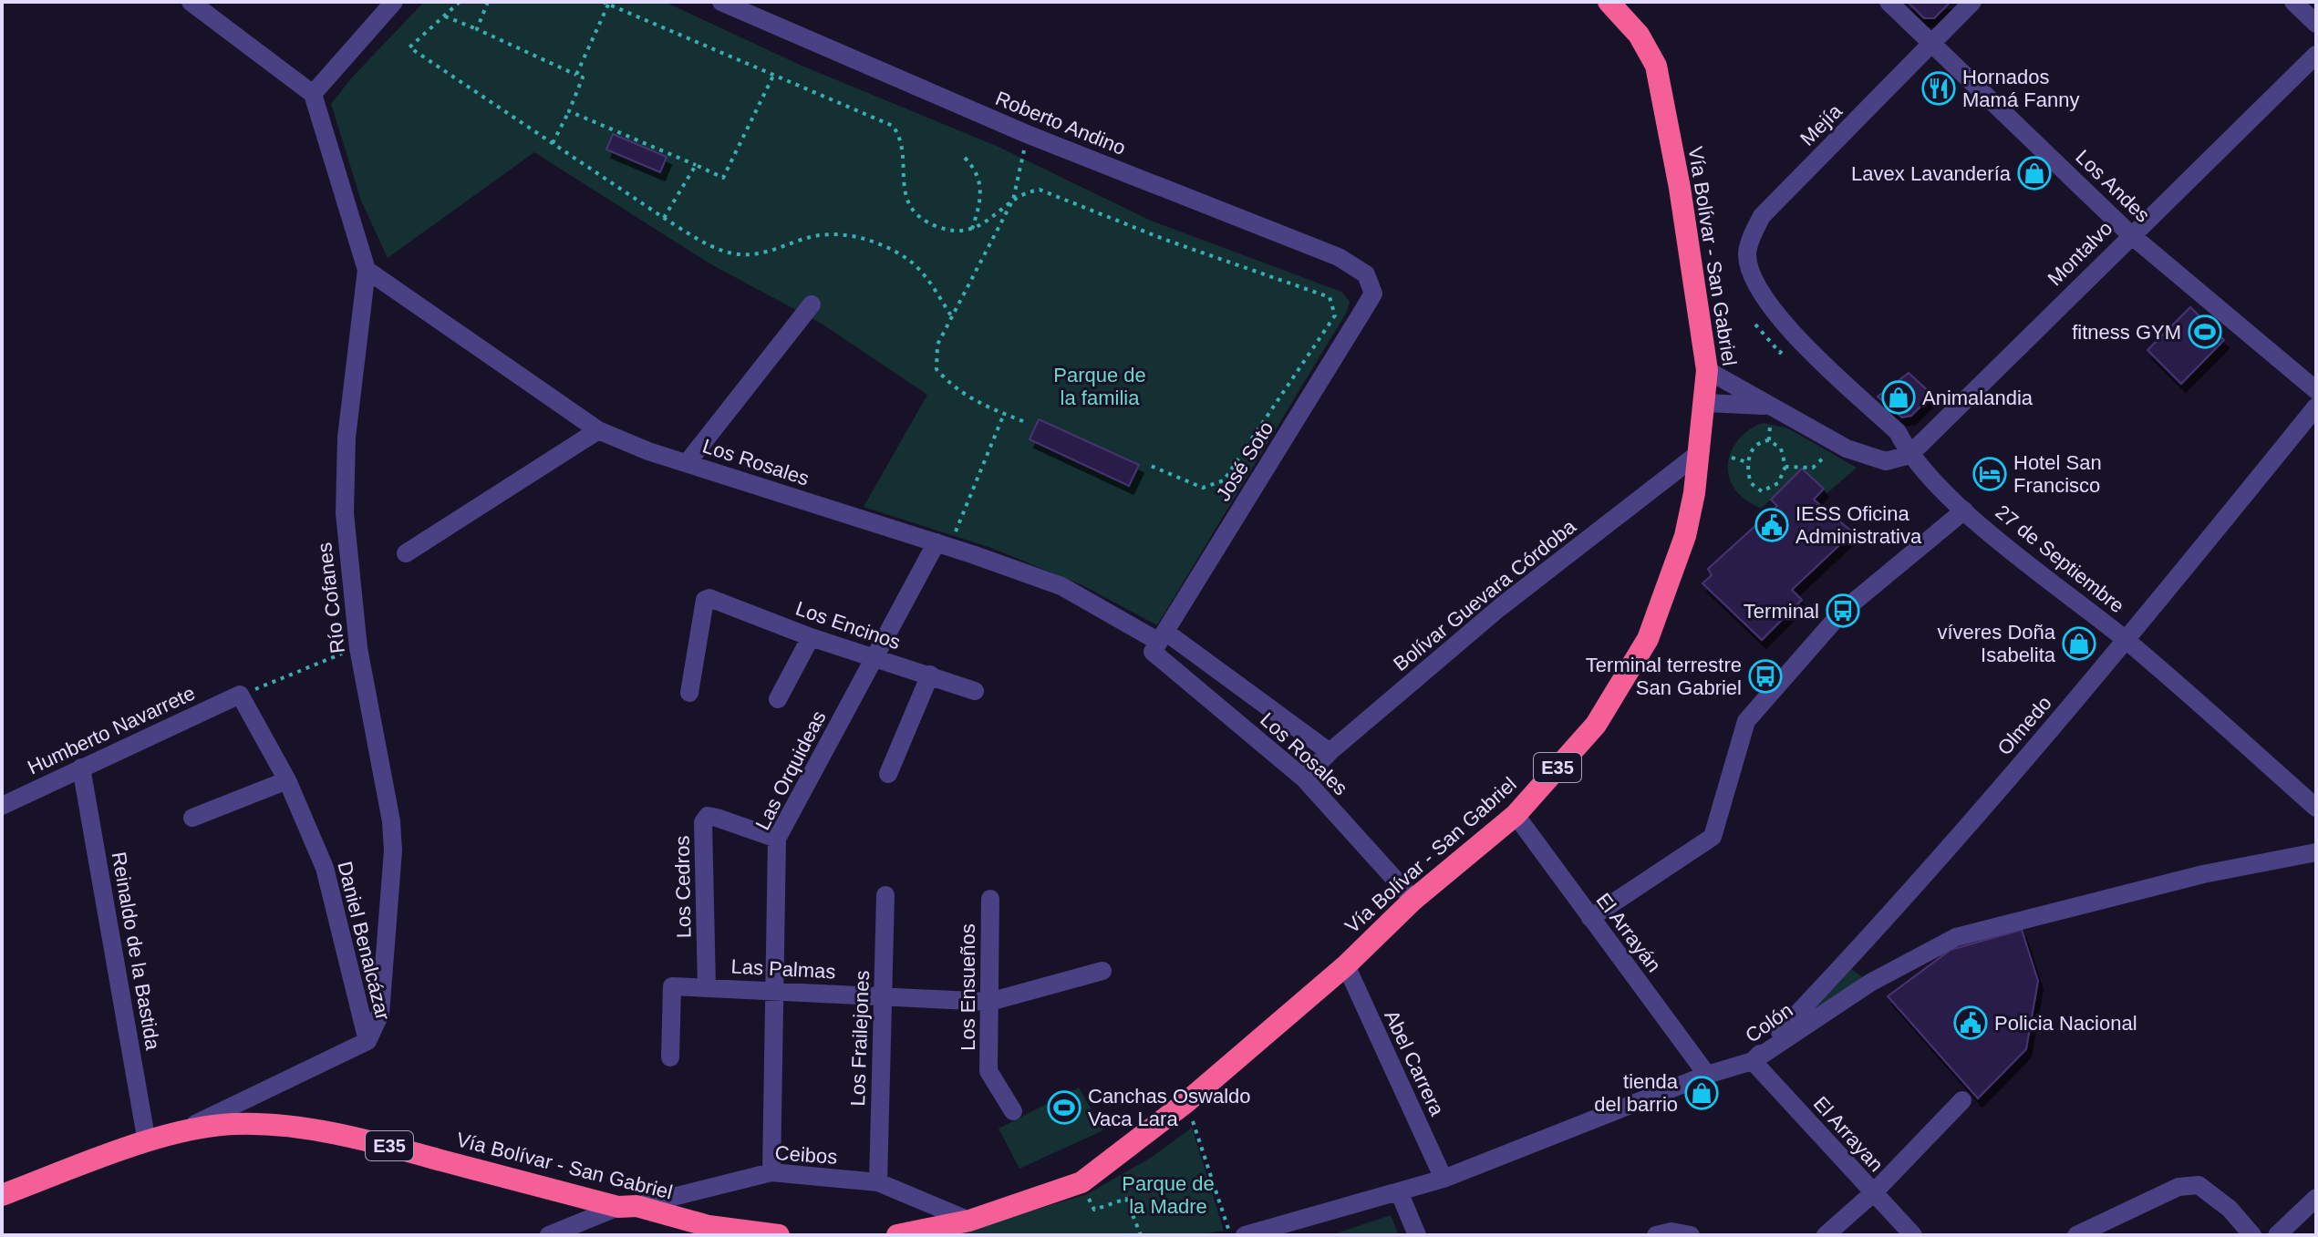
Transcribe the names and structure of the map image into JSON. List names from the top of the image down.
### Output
{
  "streets": {
    "highway": ["Vía Bolívar - San Gabriel", "E35"],
    "street": [
      "Roberto Andino",
      "Mejía",
      "Los Andes",
      "Montalvo",
      "José Soto",
      "Los Rosales",
      "27 de Septiembre",
      "Bolívar Guevara Córdoba",
      "Río Cofanes",
      "Los Encinos",
      "Olmedo",
      "Humberto Navarrete",
      "Las Orquideas",
      "Los Cedros",
      "El Arrayán",
      "Daniel Benalcázar",
      "Reinaldo de la Bastida",
      "Las Palmas",
      "Los Ensueños",
      "Colón",
      "Los Frailejones",
      "Abel Carrera",
      "El Arrayan",
      "Ceibos"
    ]
  },
  "crossings": [
    ["Roberto Andino", "José Soto"],
    ["Mejía", "Los Andes"],
    ["Mejía", "27 de Septiembre"],
    ["Los Andes", "Montalvo"],
    ["Montalvo", "27 de Septiembre"],
    ["Vía Bolívar - San Gabriel", "Los Rosales"],
    ["Vía Bolívar - San Gabriel", "Bolívar Guevara Córdoba"],
    ["Vía Bolívar - San Gabriel", "El Arrayán"],
    ["Vía Bolívar - San Gabriel", "Reinaldo de la Bastida"],
    ["Vía Bolívar - San Gabriel", "Abel Carrera"],
    ["Vía Bolívar - San Gabriel", "Ceibos"],
    ["José Soto", "Los Rosales"],
    ["Los Rosales", "Bolívar Guevara Córdoba"],
    ["Los Rosales", "Río Cofanes"],
    ["Los Rosales", "Las Orquideas"],
    ["27 de Septiembre", "Olmedo"],
    ["Río Cofanes", "Daniel Benalcázar"],
    ["Los Encinos", "Las Orquideas"],
    ["Olmedo", "Colón"],
    ["Olmedo", "El Arrayan"],
    ["Humberto Navarrete", "Daniel Benalcázar"],
    ["Humberto Navarrete", "Reinaldo de la Bastida"],
    ["Las Orquideas", "Los Cedros"],
    ["Las Orquideas", "Las Palmas"],
    ["Las Orquideas", "Ceibos"],
    ["Los Cedros", "Las Palmas"],
    ["El Arrayán", "Colón"],
    ["Las Palmas", "Los Ensueños"],
    ["Las Palmas", "Los Frailejones"],
    ["Colón", "Abel Carrera"],
    ["Colón", "El Arrayan"],
    ["Los Frailejones", "Ceibos"]
  ],
  "parks": ["Parque de la familia", "Parque de la Madre"],
  "places": {
    "restaurant": ["Hornados Mamá Fanny"],
    "shop": [
      "Lavex Lavandería",
      "Animalandia",
      "víveres Doña Isabelita",
      "tienda del barrio"
    ],
    "sports": ["fitness GYM", "Canchas Oswaldo Vaca Lara"],
    "hotel": ["Hotel San Francisco"],
    "public building": ["IESS Oficina Administrativa", "Policia Nacional"],
    "bus stop": ["Terminal", "Terminal terrestre San Gabriel"]
  }
}
